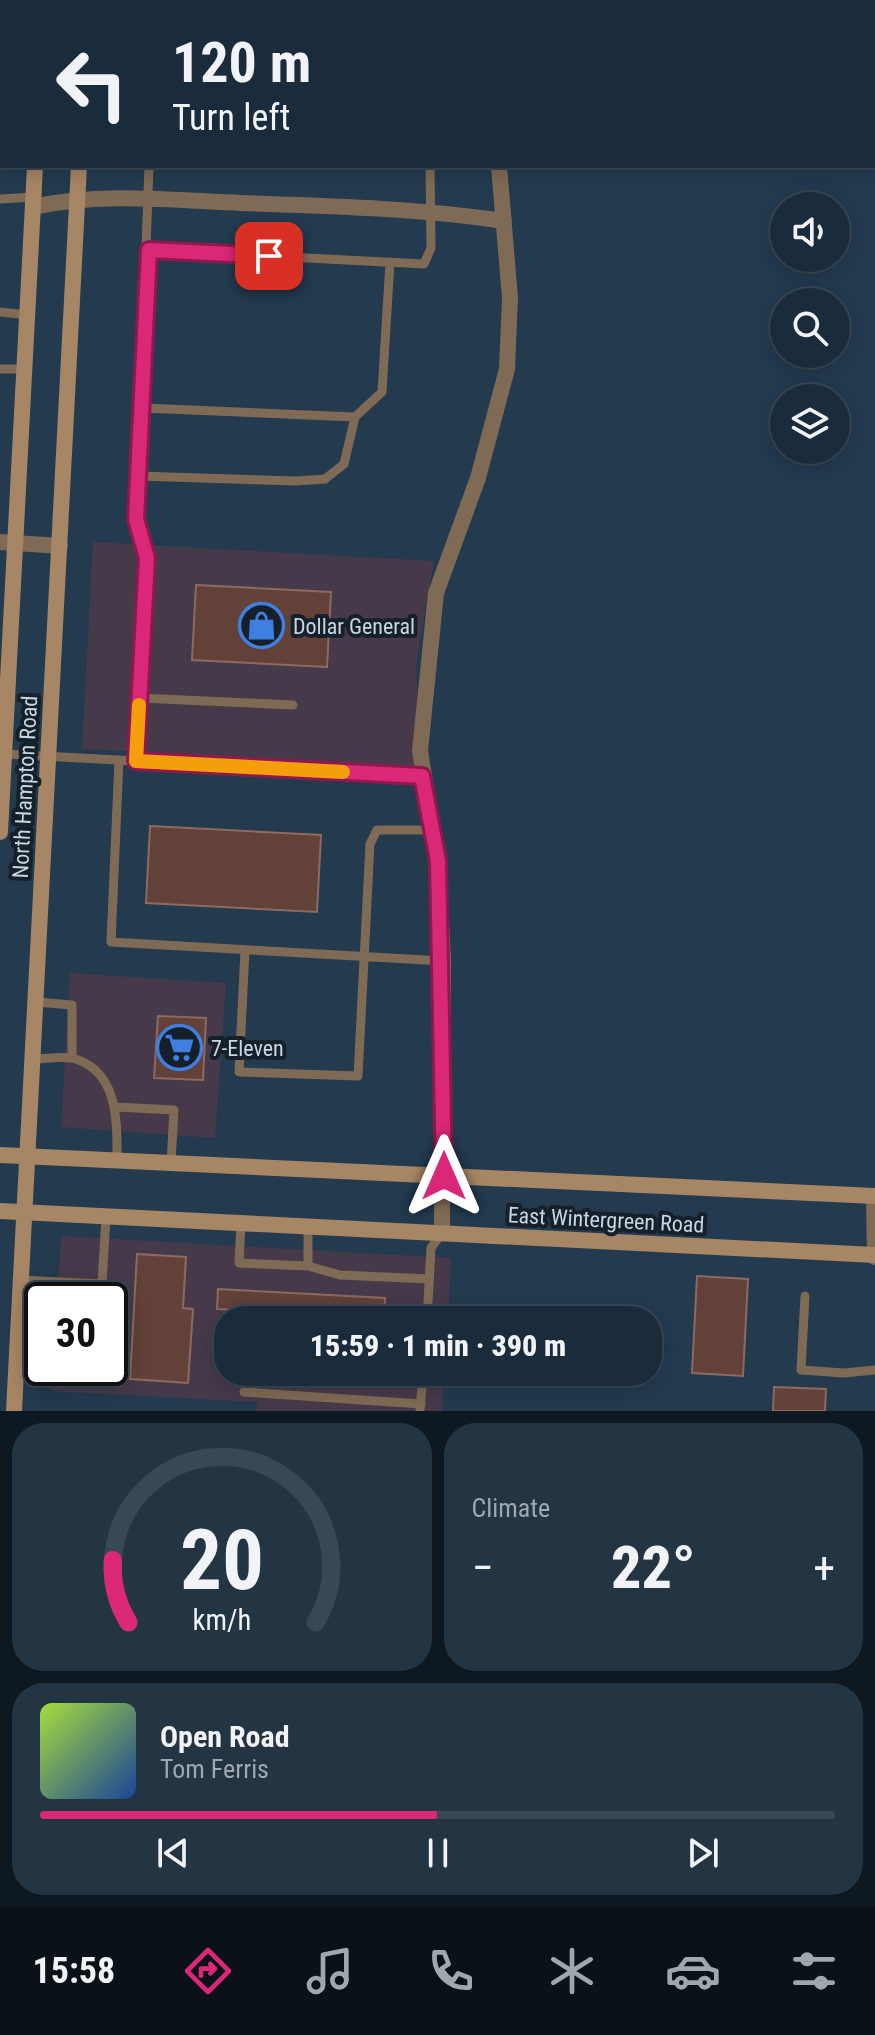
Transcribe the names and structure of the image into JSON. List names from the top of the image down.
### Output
{
  "streets": {
    "main road": ["North Hampton Road", "East Wintergreen Road"]
  },
  "crossings": [
    ["North Hampton Road", "East Wintergreen Road"]
  ],
  "places": {
    "shop": ["Dollar General"],
    "supermarket": ["7-Eleven"]
  },
  "page": {
    "turn": ["120 m", "Turn left"],
    "limit": "30",
    "trip": "15:59 · 1 min · 390 m",
    "tile": "Climate",
    "heat": ["−", "22°", "+"],
    "song": ["Open Road", "Tom Ferris"],
    "tabs": "15:58",
    "gauge": ["20", "km/h"]
  }
}
